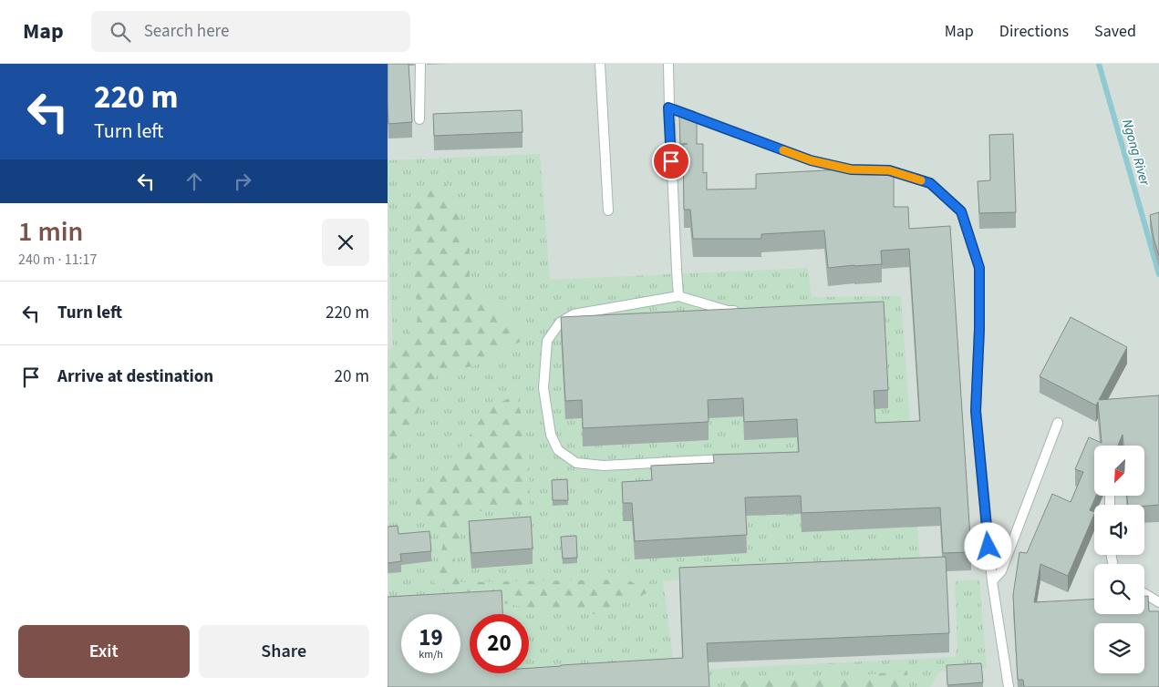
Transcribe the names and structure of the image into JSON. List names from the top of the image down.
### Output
{
  "water": ["Ngong River"],
  "north": "bottom left",
  "page": {
    "header": "Map",
    "search": "Search here",
    "nav": ["Map", "Directions", "Saved"],
    "turn": ["220 m", "Turn left"],
    "heading": ["1 min", "240 m · 11:17"],
    "list": [
      {
        "name": "Turn left",
        "value": "220 m"
      },
      {
        "name": "Arrive at destination",
        "value": "20 m"
      }
    ],
    "speed": "19 km/h",
    "limit": "20",
    "buttons": ["Exit", "Share"]
  }
}
